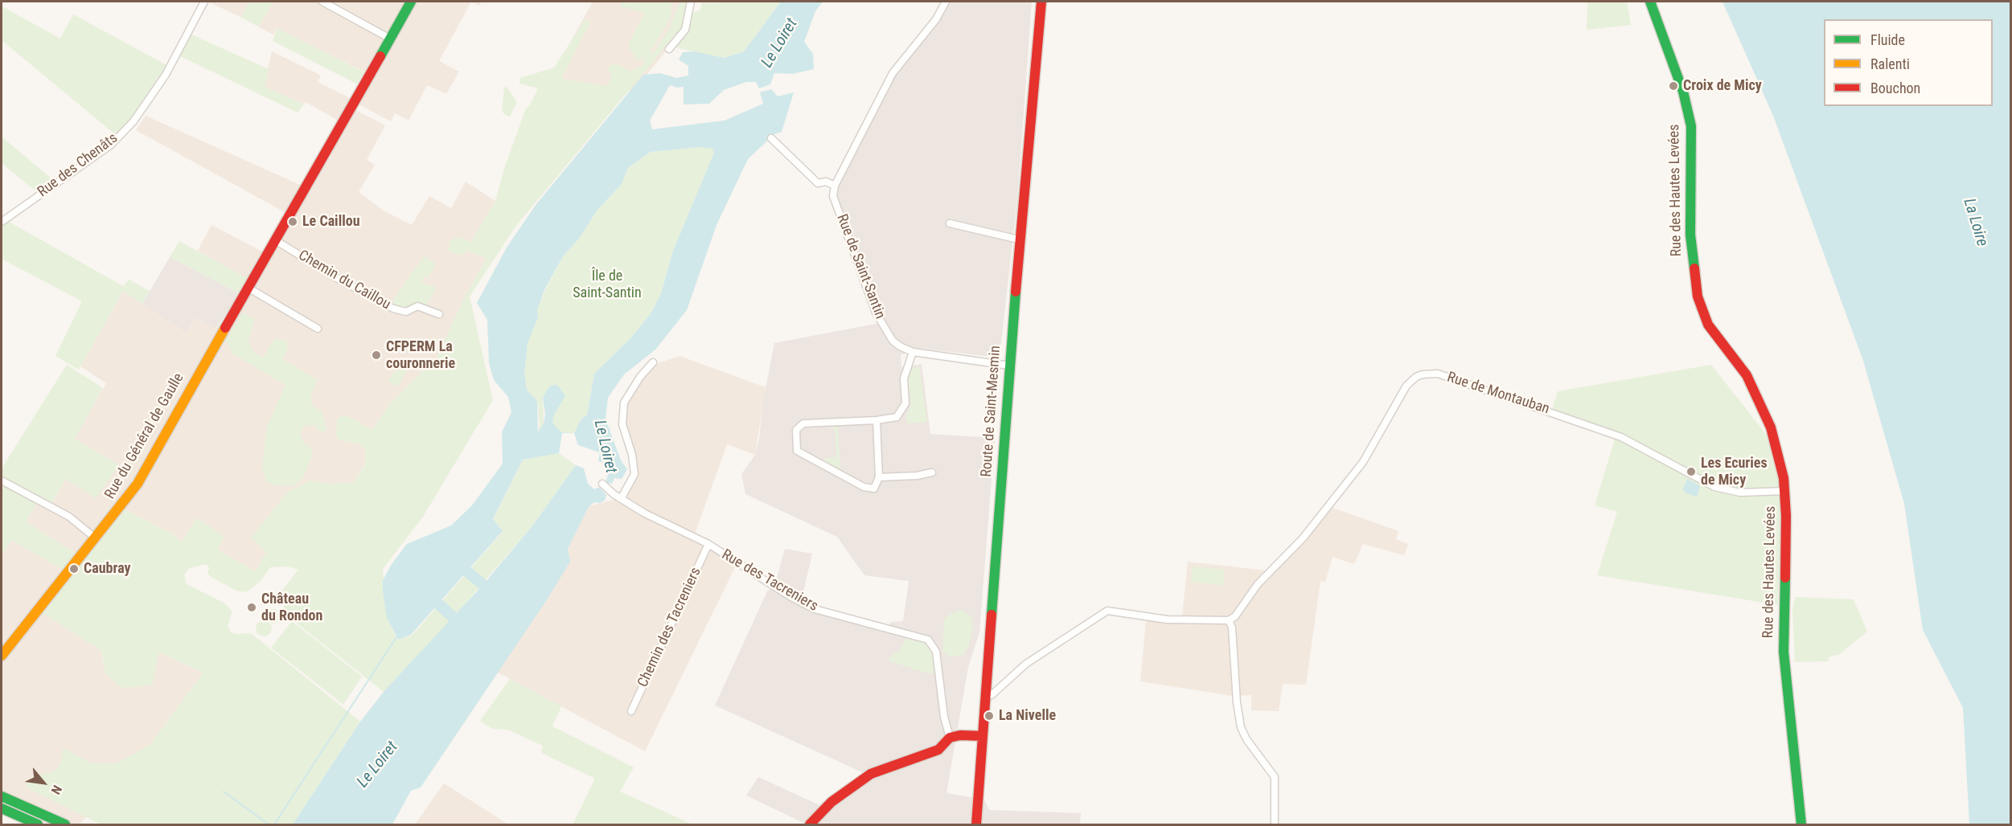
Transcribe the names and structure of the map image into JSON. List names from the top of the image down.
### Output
{
  "streets": {
    "main road": ["Rue des Hautes Levées", "Route de Saint-Mesmin", "Rue du Général de Gaulle"],
    "street": [
      "Rue des Chenâts",
      "Rue de Saint-Santin",
      "Chemin du Caillou",
      "Rue de Montauban",
      "Rue des Tacreniers",
      "Chemin des Tacreniers"
    ]
  },
  "crossings": [
    ["Rue des Hautes Levées", "Rue de Montauban"],
    ["Rue de Saint-Santin", "Route de Saint-Mesmin"],
    ["Chemin du Caillou", "Rue du Général de Gaulle"],
    ["Rue des Tacreniers", "Chemin des Tacreniers"]
  ],
  "water": ["Le Loiret", "La Loire"],
  "parks": ["Île de Saint-Santin"],
  "places": [
    "Croix de Micy",
    "Le Caillou",
    "CFPERM La couronnerie",
    "Les Ecuries de Micy",
    "Caubray",
    "Château du Rondon",
    "La Nivelle"
  ],
  "legend": ["Fluide", "Ralenti", "Bouchon"],
  "north": "bottom right"
}
